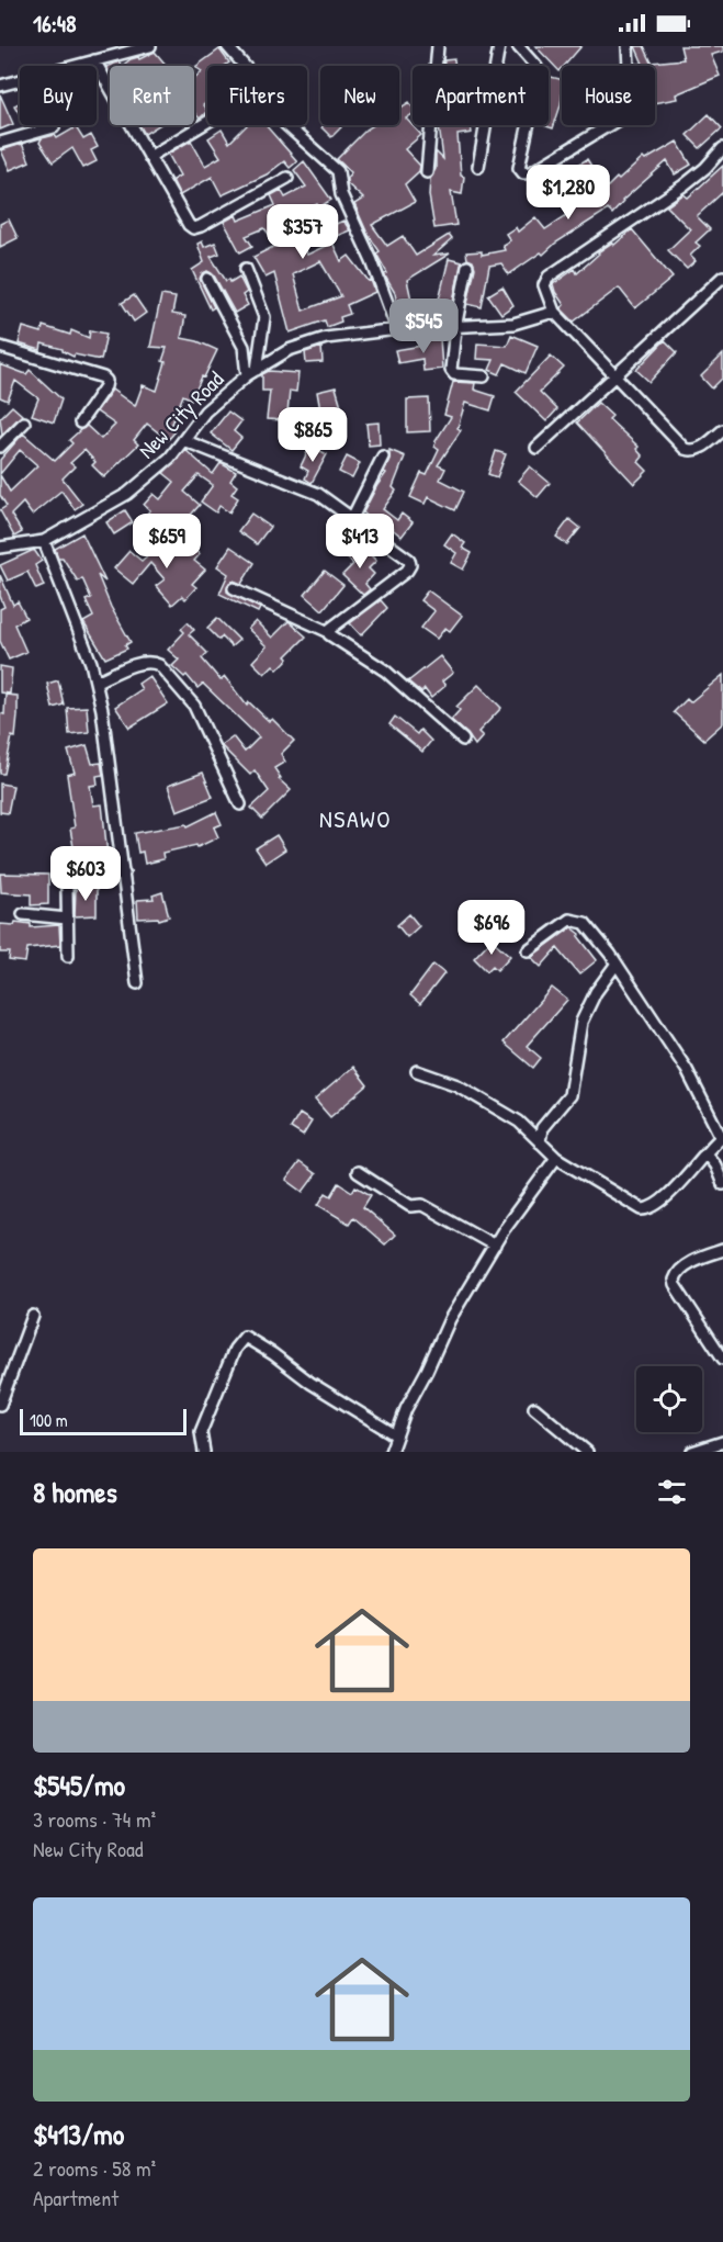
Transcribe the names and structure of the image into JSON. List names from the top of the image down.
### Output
{
  "streets": {
    "street": ["New City Road"]
  },
  "districts": ["NSAWO"],
  "scale_bar": "100 m",
  "page": {
    "status": "16:48",
    "chip": [
      "Buy",
      "Rent",
      "Filters",
      "New",
      "Apartment",
      "House"
    ],
    "price": [
      "$1,280",
      "$357",
      "$545",
      "$865",
      "$659",
      "$413",
      "$603",
      "$696"
    ],
    "scale": "100 m",
    "heading": "8 homes",
    "list": [
      {
        "name": "$545/mo",
        "note": "3 rooms · 74 m² · New City Road"
      },
      {
        "name": "$413/mo",
        "note": "2 rooms · 58 m² · Apartment"
      }
    ]
  }
}
